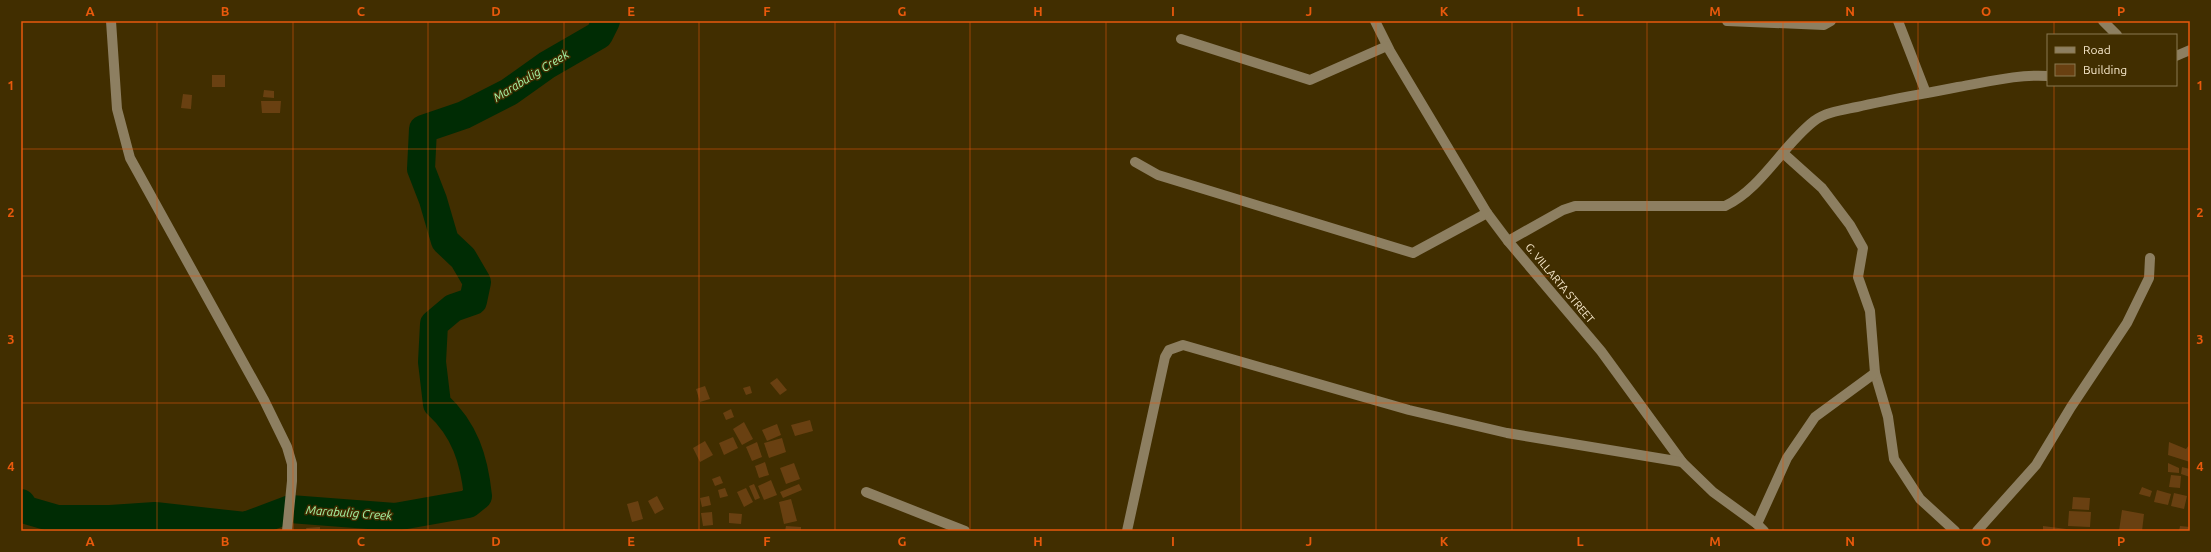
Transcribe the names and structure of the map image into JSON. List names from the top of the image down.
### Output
{
  "streets": {
    "street": ["G. VILLARTA STREET"]
  },
  "water": ["Marabulig Creek"],
  "legend": ["Road", "Building"],
  "grid": {
    "columns": [
      "A",
      "B",
      "C",
      "D",
      "E",
      "F",
      "G",
      "H",
      "I",
      "J",
      "K",
      "L",
      "M",
      "N",
      "O",
      "P"
    ],
    "rows": [
      "1",
      "2",
      "3",
      "4"
    ]
  }
}
